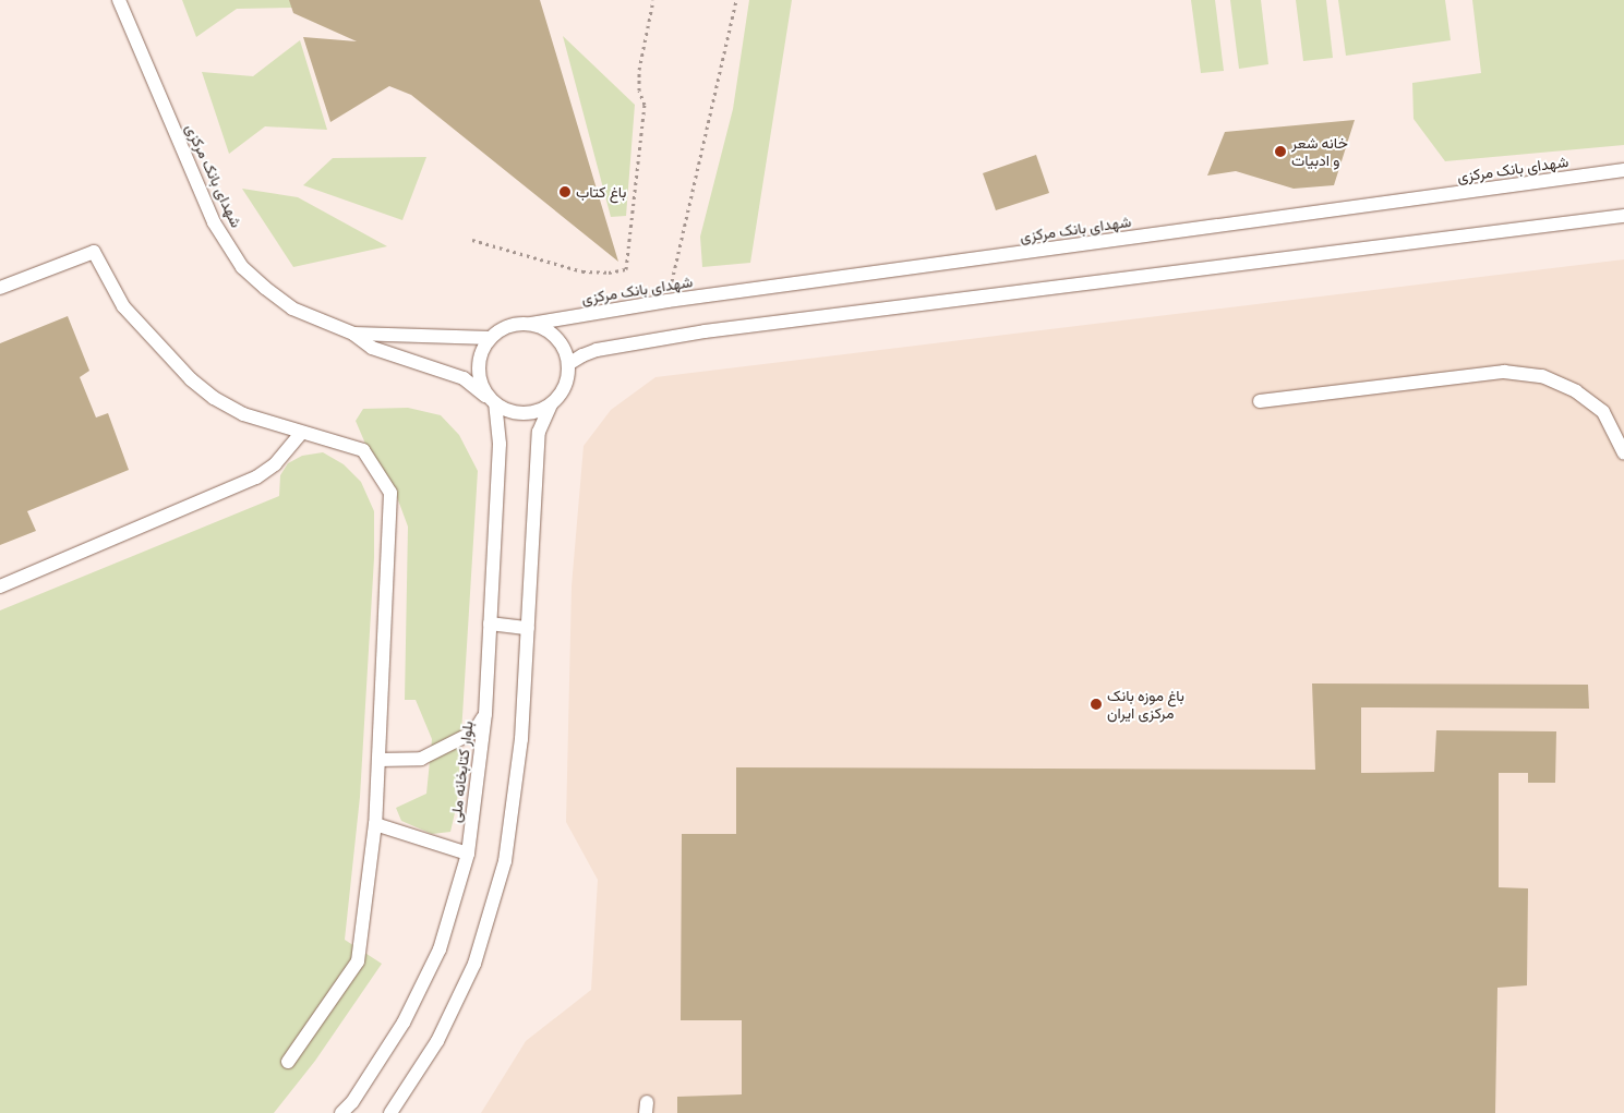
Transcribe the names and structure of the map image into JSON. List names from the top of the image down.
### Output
{
  "streets": {
    "lane": ["شهدای بانک مرکزی", "بلوار کتابخانه ملی"]
  },
  "crossings": [
    ["شهدای بانک مرکزی", "بلوار کتابخانه ملی"]
  ],
  "places": ["خانه شعر و ادبیات", "باغ کتاب", "باغ موزه بانک مرکزی ایران"]
}
